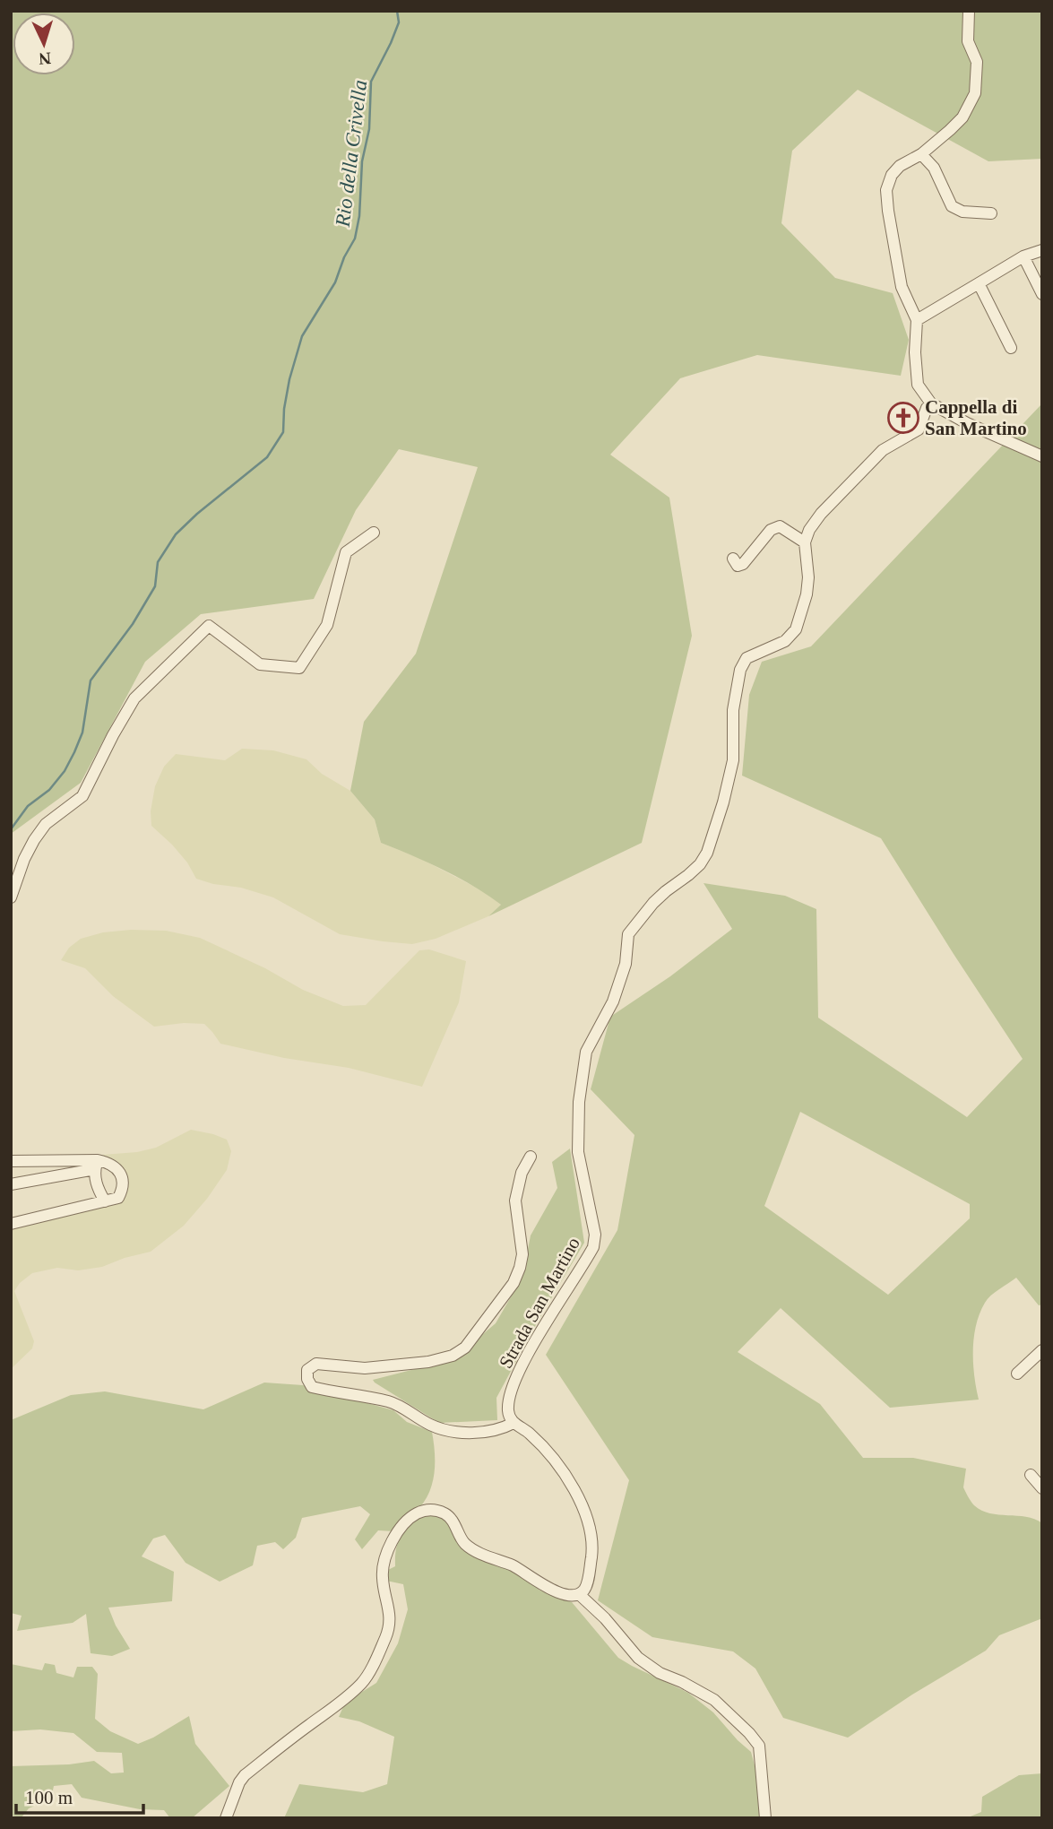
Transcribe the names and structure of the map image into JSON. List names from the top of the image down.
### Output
{
  "streets": {
    "street": ["Strada San Martino"]
  },
  "water": ["Rio della Crivella"],
  "places": {
    "church": ["Cappella di San Martino"]
  },
  "scale_bar": "100 m",
  "north": "bottom"
}
